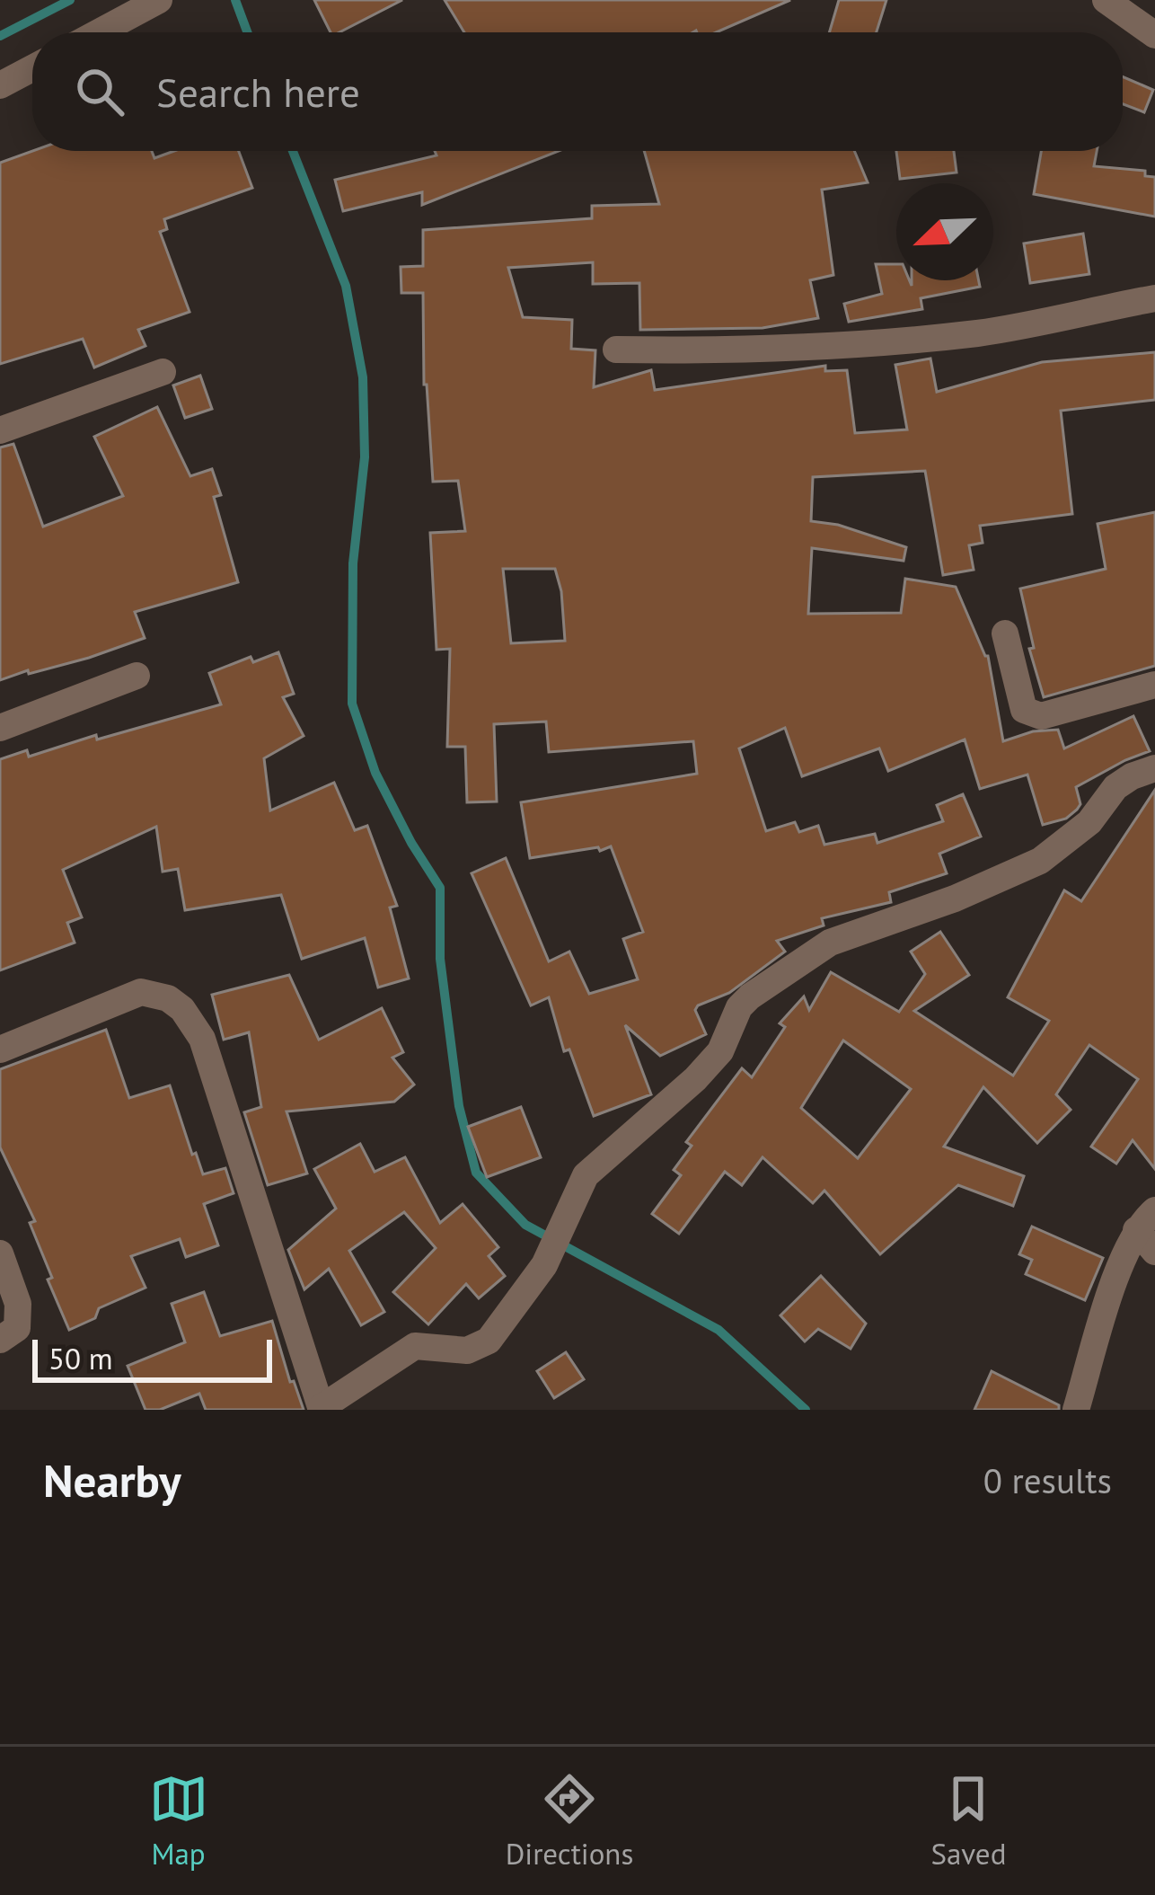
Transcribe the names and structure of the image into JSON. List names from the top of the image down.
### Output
{
  "scale_bar": "50 m",
  "north": "bottom left",
  "page": {
    "search": "Search here",
    "scale": "50 m",
    "heading": ["Nearby", "0 results"],
    "nav": ["Map", "Directions", "Saved"]
  }
}
